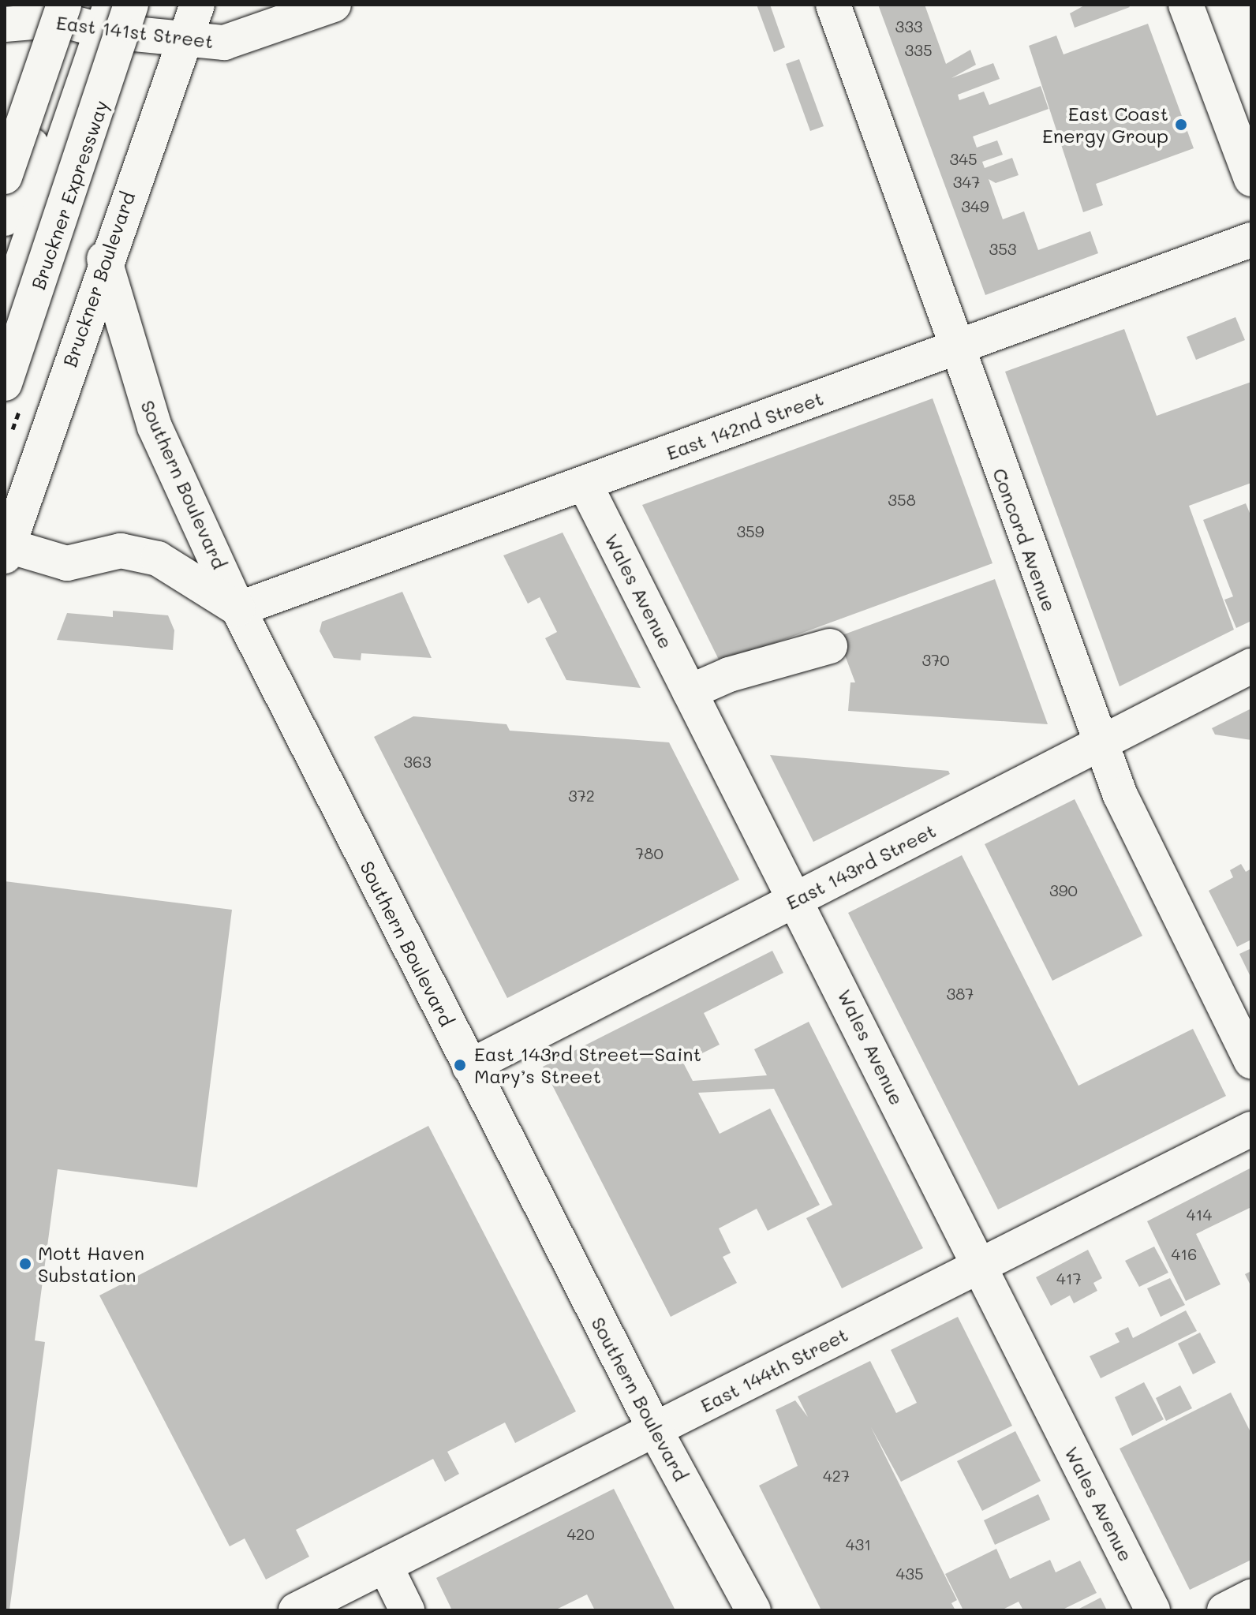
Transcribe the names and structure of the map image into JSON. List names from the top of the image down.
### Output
{
  "streets": {
    "main road": [
      "East 141st Street",
      "Bruckner Expressway",
      "Bruckner Boulevard",
      "East 142nd Street",
      "Southern Boulevard",
      "Concord Avenue",
      "Wales Avenue",
      "East 143rd Street",
      "East 144th Street"
    ]
  },
  "crossings": [
    ["East 141st Street", "Bruckner Boulevard"],
    ["Bruckner Boulevard", "Southern Boulevard"],
    ["East 142nd Street", "Southern Boulevard"],
    ["East 142nd Street", "Concord Avenue"],
    ["East 142nd Street", "Wales Avenue"],
    ["Southern Boulevard", "East 143rd Street"],
    ["Southern Boulevard", "East 144th Street"],
    ["Concord Avenue", "East 143rd Street"],
    ["Wales Avenue", "East 143rd Street"],
    ["Wales Avenue", "East 144th Street"]
  ],
  "places": ["East Coast Energy Group", "East 143rd Street–Saint Mary’s Street", "Mott Haven Substation"],
  "house_numbers": [
    "333",
    "335",
    "345",
    "347",
    "349",
    "353",
    "358",
    "359",
    "370",
    "363",
    "372",
    "780",
    "390",
    "387",
    "414",
    "416",
    "417",
    "427",
    "420",
    "431",
    "435"
  ]
}
